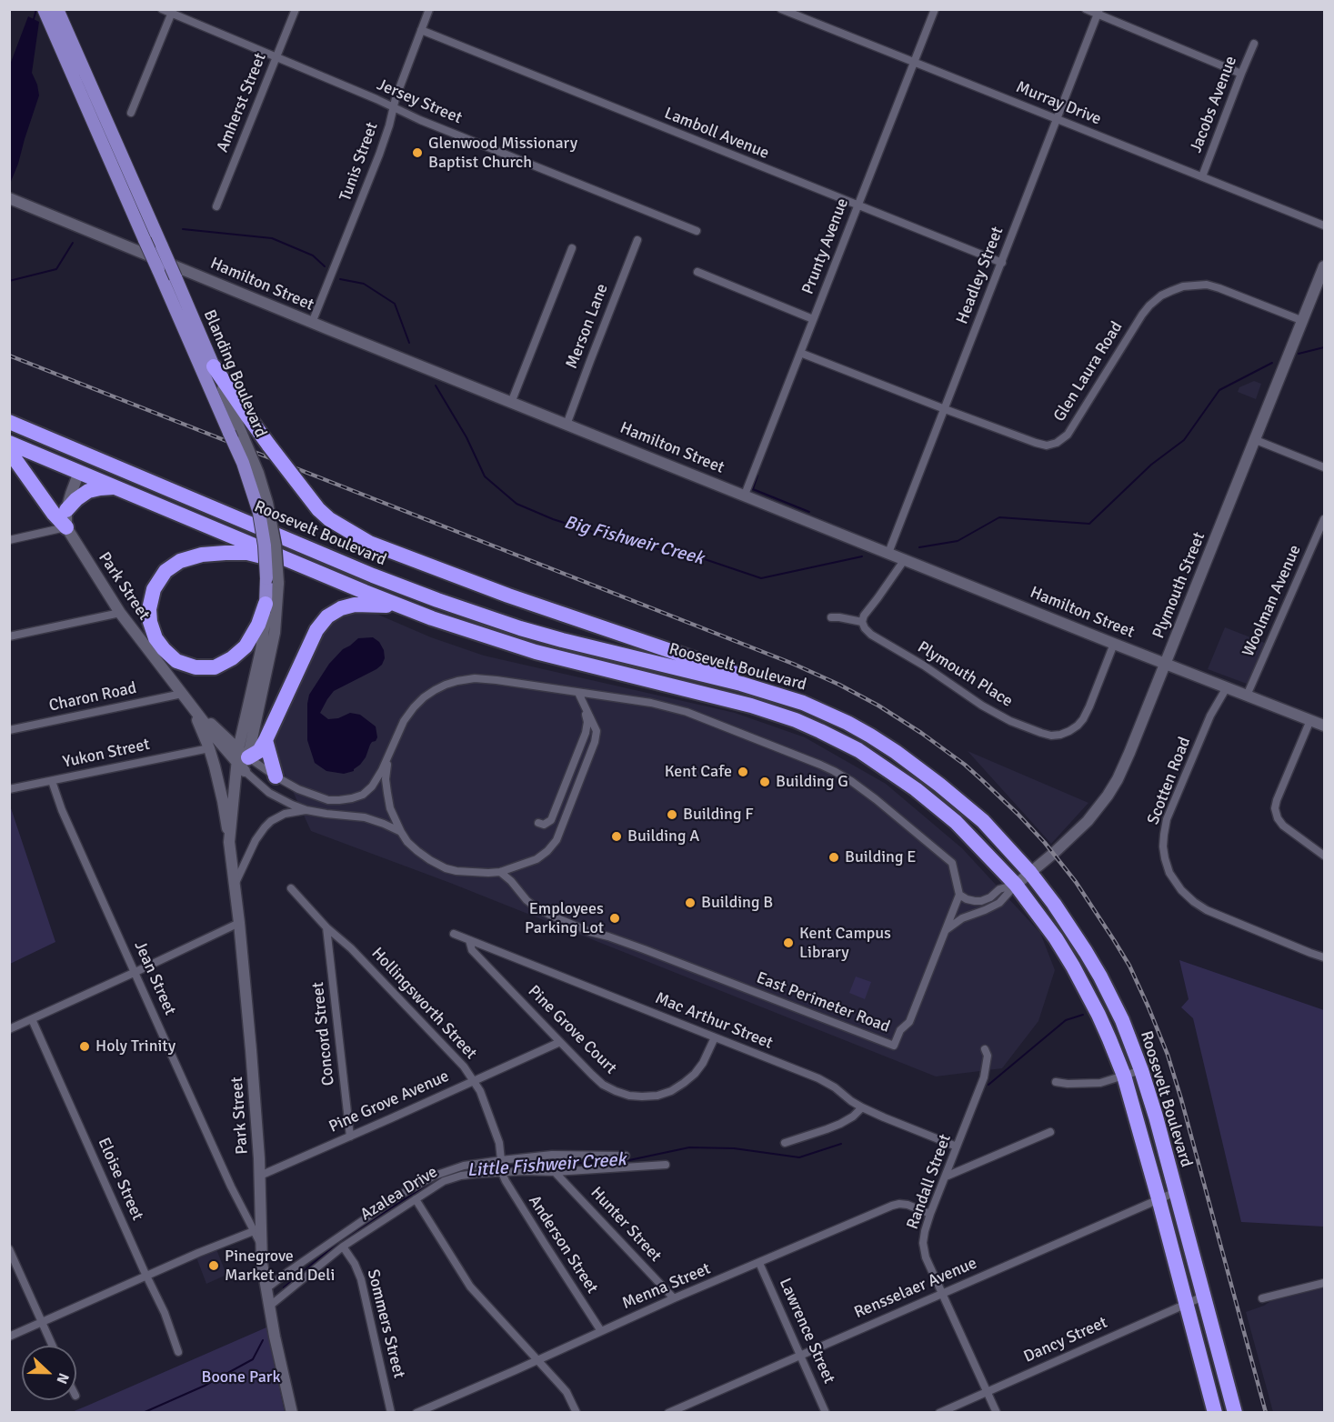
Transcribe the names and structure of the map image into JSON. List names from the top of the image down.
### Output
{
  "streets": {
    "highway": ["Roosevelt Boulevard"],
    "main road": ["Blanding Boulevard"],
    "street": [
      "Jersey Street",
      "Amherst Street",
      "Murray Drive",
      "Jacobs Avenue",
      "Lamboll Avenue",
      "Tunis Street",
      "Prunty Avenue",
      "Headley Street",
      "Hamilton Street",
      "Merson Lane",
      "Glen Laura Road",
      "Plymouth Street",
      "Park Street",
      "Woolman Avenue",
      "Plymouth Place",
      "Charon Road",
      "Yukon Street",
      "Scotten Road",
      "Jean Street",
      "East Perimeter Road",
      "Hollingsworth Street",
      "Mac Arthur Street",
      "Pine Grove Court",
      "Concord Street",
      "Pine Grove Avenue",
      "Eloise Street",
      "Randall Street",
      "Azalea Drive",
      "Hunter Street",
      "Anderson Street",
      "Menna Street",
      "Rensselaer Avenue",
      "Sommers Street",
      "Lawrence Street",
      "Dancy Street"
    ]
  },
  "crossings": [
    ["Jersey Street", "Amherst Street"],
    ["Jersey Street", "Tunis Street"],
    ["Murray Drive", "Jacobs Avenue"],
    ["Murray Drive", "Prunty Avenue"],
    ["Murray Drive", "Headley Street"],
    ["Lamboll Avenue", "Tunis Street"],
    ["Lamboll Avenue", "Prunty Avenue"],
    ["Lamboll Avenue", "Headley Street"],
    ["Tunis Street", "Hamilton Street"],
    ["Prunty Avenue", "Hamilton Street"],
    ["Prunty Avenue", "Glen Laura Road"],
    ["Headley Street", "Hamilton Street"],
    ["Headley Street", "Glen Laura Road"],
    ["Hamilton Street", "Merson Lane"],
    ["Hamilton Street", "Plymouth Street"],
    ["Hamilton Street", "Woolman Avenue"],
    ["Hamilton Street", "Plymouth Place"],
    ["Hamilton Street", "Scotten Road"],
    ["Glen Laura Road", "Plymouth Street"],
    ["Blanding Boulevard", "Park Street"],
    ["Roosevelt Boulevard", "Plymouth Street"],
    ["Roosevelt Boulevard", "Rensselaer Avenue"],
    ["Roosevelt Boulevard", "Dancy Street"],
    ["Park Street", "Charon Road"],
    ["Park Street", "Jean Street"],
    ["Park Street", "Pine Grove Avenue"],
    ["Park Street", "Azalea Drive"],
    ["Yukon Street", "Jean Street"],
    ["Hollingsworth Street", "Concord Street"],
    ["Hollingsworth Street", "Pine Grove Avenue"],
    ["Hollingsworth Street", "Azalea Drive"],
    ["Mac Arthur Street", "Pine Grove Court"],
    ["Mac Arthur Street", "Randall Street"],
    ["Pine Grove Court", "Pine Grove Avenue"],
    ["Concord Street", "Pine Grove Avenue"],
    ["Randall Street", "Menna Street"],
    ["Randall Street", "Rensselaer Avenue"],
    ["Randall Street", "Dancy Street"],
    ["Azalea Drive", "Hunter Street"],
    ["Azalea Drive", "Anderson Street"],
    ["Azalea Drive", "Sommers Street"],
    ["Hunter Street", "Menna Street"],
    ["Anderson Street", "Menna Street"],
    ["Menna Street", "Lawrence Street"],
    ["Rensselaer Avenue", "Lawrence Street"]
  ],
  "water": ["Big Fishweir Creek", "Little Fishweir Creek"],
  "parks": ["Boone Park"],
  "places": [
    "Glenwood Missionary Baptist Church",
    "Kent Cafe",
    "Building G",
    "Building F",
    "Building A",
    "Building E",
    "Building B",
    "Employees Parking Lot",
    "Kent Campus Library",
    "Holy Trinity",
    "Pinegrove Market and Deli"
  ],
  "north": "right"
}
